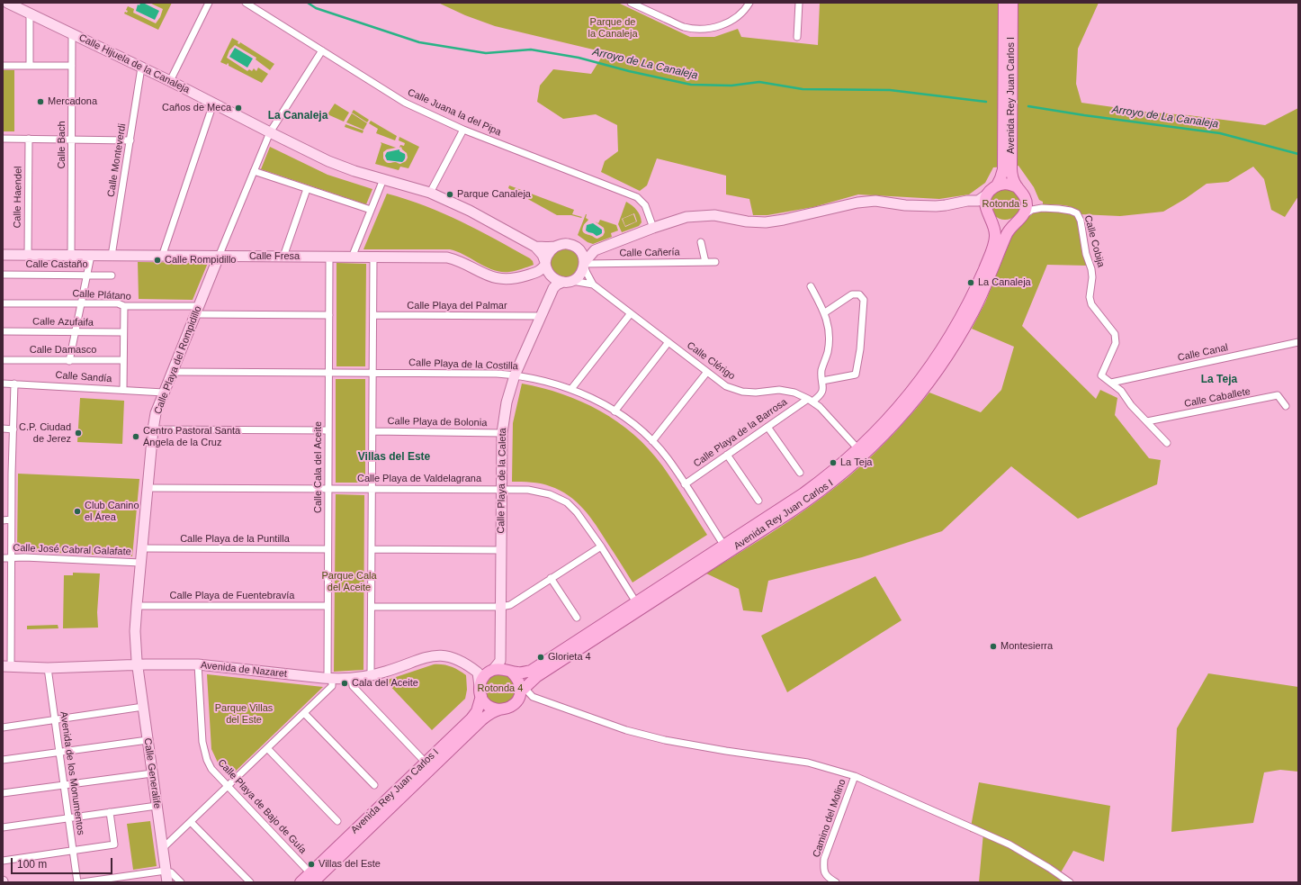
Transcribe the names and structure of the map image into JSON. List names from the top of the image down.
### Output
{
  "streets": {
    "main road": ["Avenida Rey Juan Carlos I"],
    "street": [
      "Calle Hijuela de la Canaleja",
      "Calle Juana la del Pipa",
      "Calle Bach",
      "Calle Monteverdi",
      "Calle Haendel",
      "Calle Cobija",
      "Calle Cañería",
      "Calle Fresa",
      "Calle Castaño",
      "Calle Plátano",
      "Calle Playa del Palmar",
      "Calle Azufaifa",
      "Calle Damasco",
      "Calle Canal",
      "Calle Playa del Rompidillo",
      "Calle Clérigo",
      "Calle Playa de la Costilla",
      "Calle Sandía",
      "Calle Caballete",
      "Calle Playa de Bolonia",
      "Calle Playa de la Barrosa",
      "Calle Cala del Aceite",
      "Calle Playa de Valdelagrana",
      "Calle Playa de la Caleta",
      "Calle Playa de la Puntilla",
      "Calle José Cabral Galafate",
      "Calle Playa de Fuentebravía",
      "Avenida de Nazaret",
      "Avenida de los Monumentos",
      "Calle Generalife",
      "Calle Playa de Bajo de Guía",
      "Camino del Molino"
    ]
  },
  "crossings": [
    ["Calle Hijuela de la Canaleja", "Avenida Rey Juan Carlos I"],
    ["Calle Hijuela de la Canaleja", "Calle Juana la del Pipa"],
    ["Calle Hijuela de la Canaleja", "Calle Bach"],
    ["Calle Hijuela de la Canaleja", "Calle Monteverdi"],
    ["Calle Hijuela de la Canaleja", "Calle Cobija"],
    ["Calle Hijuela de la Canaleja", "Calle Cañería"],
    ["Calle Hijuela de la Canaleja", "Calle Fresa"],
    ["Calle Hijuela de la Canaleja", "Calle Playa del Rompidillo"],
    ["Calle Hijuela de la Canaleja", "Calle Clérigo"],
    ["Avenida Rey Juan Carlos I", "Calle Cobija"],
    ["Avenida Rey Juan Carlos I", "Calle Clérigo"],
    ["Avenida Rey Juan Carlos I", "Calle Playa de la Costilla"],
    ["Avenida Rey Juan Carlos I", "Calle Playa de Valdelagrana"],
    ["Avenida Rey Juan Carlos I", "Calle Playa de Bajo de Guía"],
    ["Calle Juana la del Pipa", "Calle Playa del Rompidillo"],
    ["Calle Bach", "Calle Fresa"],
    ["Calle Monteverdi", "Calle Fresa"],
    ["Calle Haendel", "Calle Fresa"],
    ["Calle Cobija", "Calle Canal"],
    ["Calle Cobija", "Calle Caballete"],
    ["Calle Cañería", "Calle Fresa"],
    ["Calle Cañería", "Calle Clérigo"],
    ["Calle Fresa", "Calle Playa del Rompidillo"],
    ["Calle Fresa", "Calle Clérigo"],
    ["Calle Fresa", "Calle Cala del Aceite"],
    ["Calle Plátano", "Calle Playa del Rompidillo"],
    ["Calle Plátano", "Calle Cala del Aceite"],
    ["Calle Playa del Palmar", "Calle Playa de la Caleta"],
    ["Calle Playa del Rompidillo", "Calle Playa de la Costilla"],
    ["Calle Playa del Rompidillo", "Calle Sandía"],
    ["Calle Playa del Rompidillo", "Calle Playa de Valdelagrana"],
    ["Calle Playa del Rompidillo", "Calle Playa de la Puntilla"],
    ["Calle Playa del Rompidillo", "Calle José Cabral Galafate"],
    ["Calle Playa del Rompidillo", "Calle Playa de Fuentebravía"],
    ["Calle Playa del Rompidillo", "Avenida de Nazaret"],
    ["Calle Playa del Rompidillo", "Calle Generalife"],
    ["Calle Clérigo", "Calle Playa de la Barrosa"],
    ["Calle Playa de la Costilla", "Calle Playa de la Barrosa"],
    ["Calle Playa de la Costilla", "Calle Cala del Aceite"],
    ["Calle Playa de la Costilla", "Calle Playa de la Caleta"],
    ["Calle Playa de Bolonia", "Calle Playa de la Caleta"],
    ["Calle Cala del Aceite", "Calle Playa de Valdelagrana"],
    ["Calle Cala del Aceite", "Calle Playa de la Puntilla"],
    ["Calle Cala del Aceite", "Calle Playa de Fuentebravía"],
    ["Calle Cala del Aceite", "Avenida de Nazaret"],
    ["Calle Playa de Valdelagrana", "Calle Playa de la Caleta"],
    ["Avenida de Nazaret", "Avenida de los Monumentos"],
    ["Avenida de Nazaret", "Calle Generalife"],
    ["Avenida de Nazaret", "Calle Playa de Bajo de Guía"]
  ],
  "districts": ["La Canaleja", "La Teja", "Villas del Este"],
  "water": ["Arroyo de La Canaleja"],
  "parks": [
    "Parque de la Canaleja",
    "Rotonda 5",
    "Parque Cala del Aceite",
    "Rotonda 4",
    "Parque Villas del Este"
  ],
  "places": [
    "Mercadona",
    "Caños de Meca",
    "Parque Canaleja",
    "Calle Rompidillo",
    "La Canaleja",
    "C.P. Ciudad de Jerez",
    "Centro Pastoral Santa Ángela de la Cruz",
    "La Teja",
    "Club Canino el Área",
    "Montesierra",
    "Glorieta 4",
    "Cala del Aceite",
    "Villas del Este"
  ],
  "scale_bar": "100 m"
}
